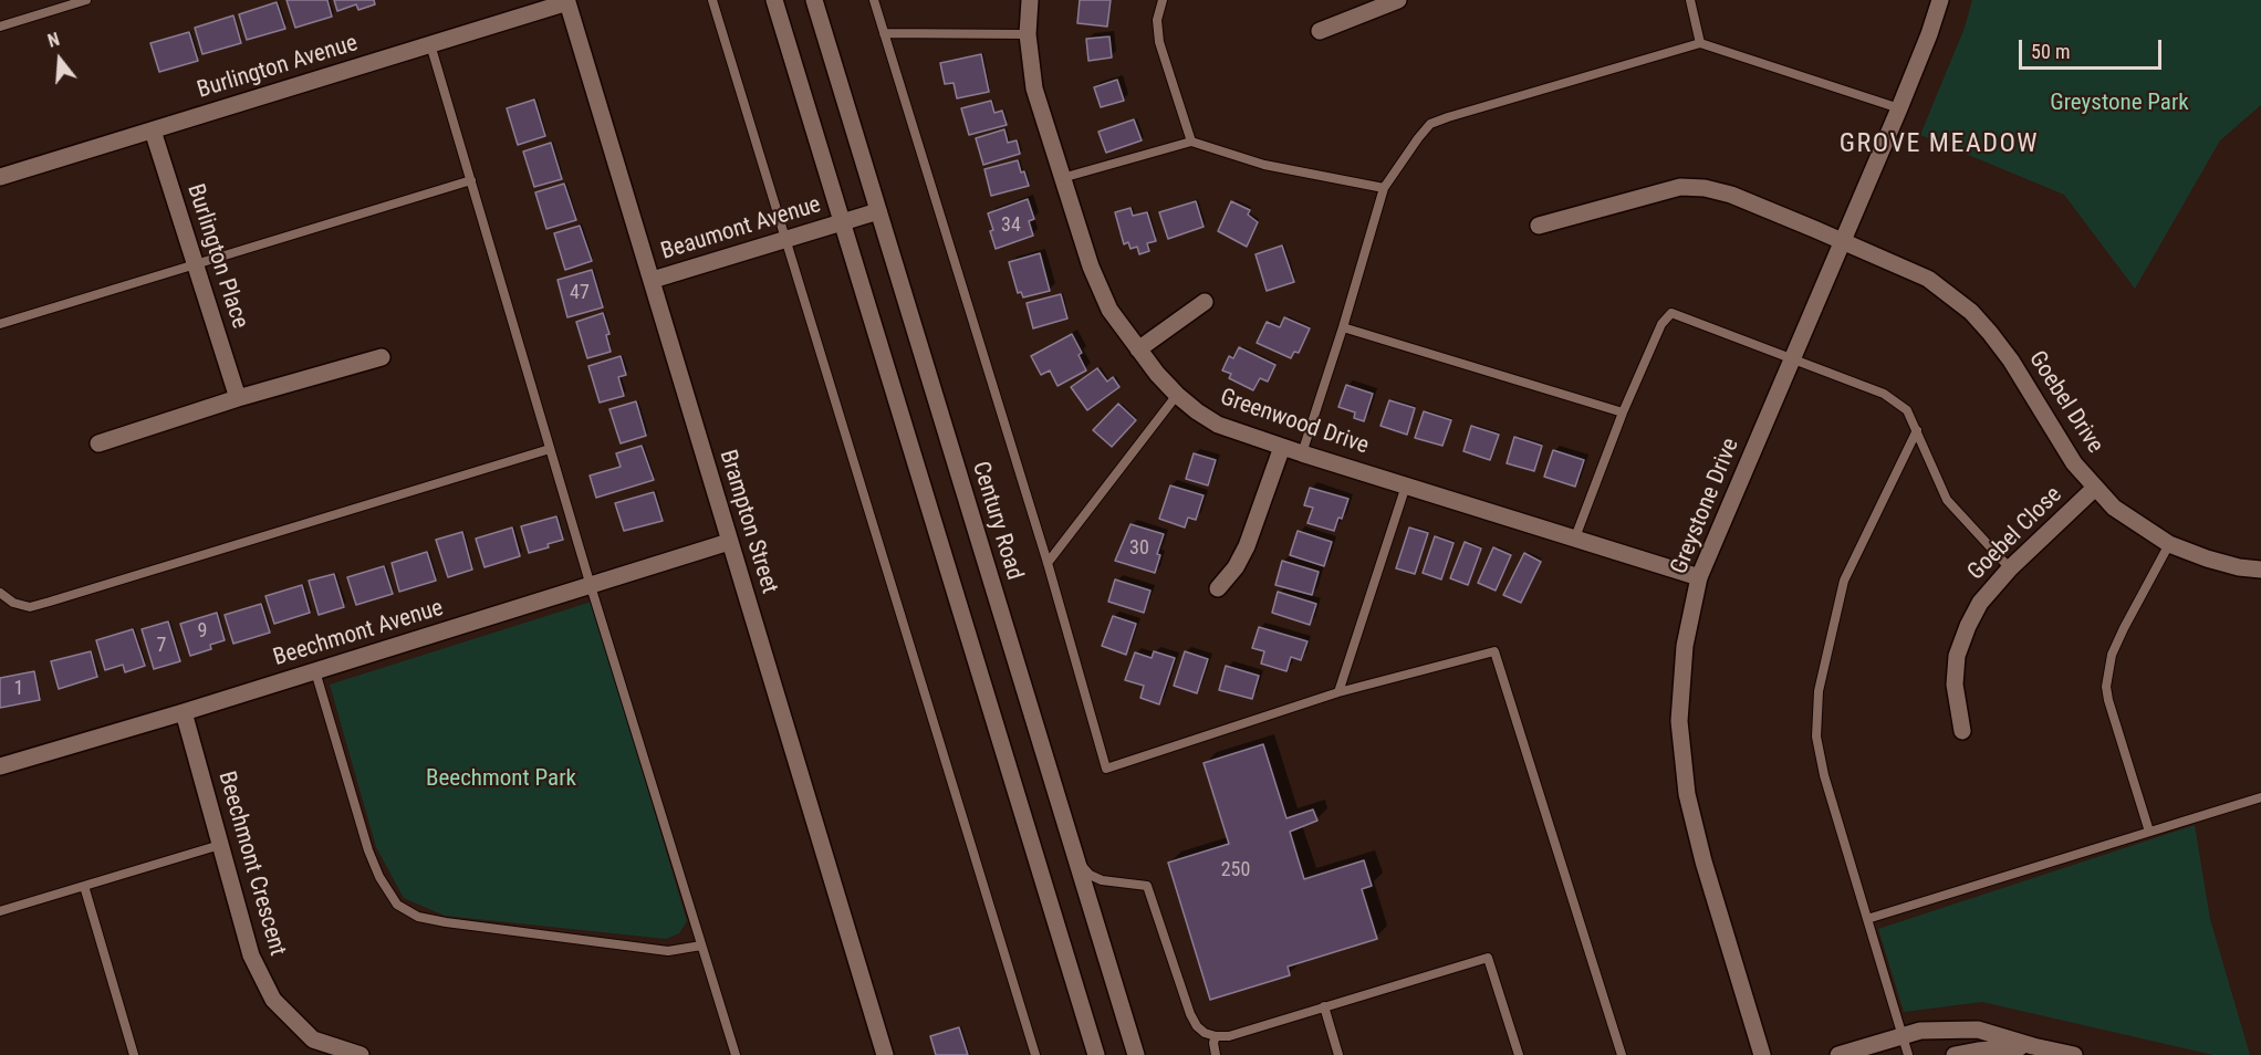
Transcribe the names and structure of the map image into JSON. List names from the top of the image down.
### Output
{
  "streets": {
    "street": [
      "Burlington Avenue",
      "Beaumont Avenue",
      "Burlington Place",
      "Goebel Drive",
      "Greenwood Drive",
      "Greystone Drive",
      "Century Road",
      "Brampton Street",
      "Goebel Close",
      "Beechmont Avenue",
      "Beechmont Crescent"
    ]
  },
  "crossings": [
    ["Burlington Avenue", "Burlington Place"],
    ["Burlington Avenue", "Brampton Street"],
    ["Beaumont Avenue", "Century Road"],
    ["Beaumont Avenue", "Brampton Street"],
    ["Goebel Drive", "Greystone Drive"],
    ["Goebel Drive", "Goebel Close"],
    ["Greenwood Drive", "Greystone Drive"],
    ["Brampton Street", "Beechmont Avenue"],
    ["Beechmont Avenue", "Beechmont Crescent"]
  ],
  "districts": ["GROVE MEADOW"],
  "parks": ["Greystone Park", "Beechmont Park"],
  "house_numbers": [
    "34",
    "47",
    "30",
    "9",
    "7",
    "1",
    "250"
  ],
  "scale_bar": "50 m",
  "north": "top"
}
